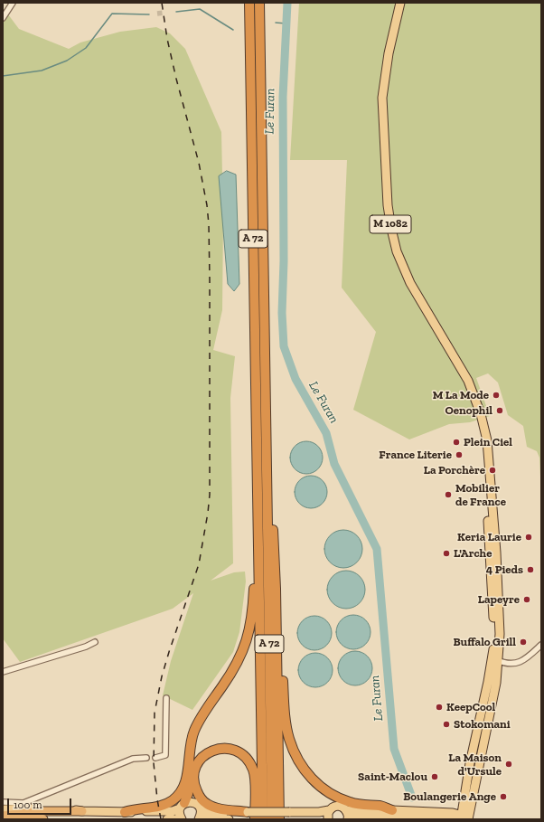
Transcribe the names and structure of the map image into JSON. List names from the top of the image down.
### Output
{
  "streets": {
    "highway": ["A 72"],
    "main road": ["M 1082"]
  },
  "water": ["Le Furan"],
  "places": [
    "M La Mode",
    "Oenophil",
    "Plein Ciel",
    "France Literie",
    "La Porchère",
    "Mobilier de France",
    "Keria Laurie",
    "L'Arche",
    "4 Pieds",
    "Lapeyre",
    "Buffalo Grill",
    "KeepCool",
    "Stokomani",
    "La Maison d'Ursule",
    "Saint-Maclou",
    "Boulangerie Ange"
  ],
  "scale_bar": "100 m"
}
